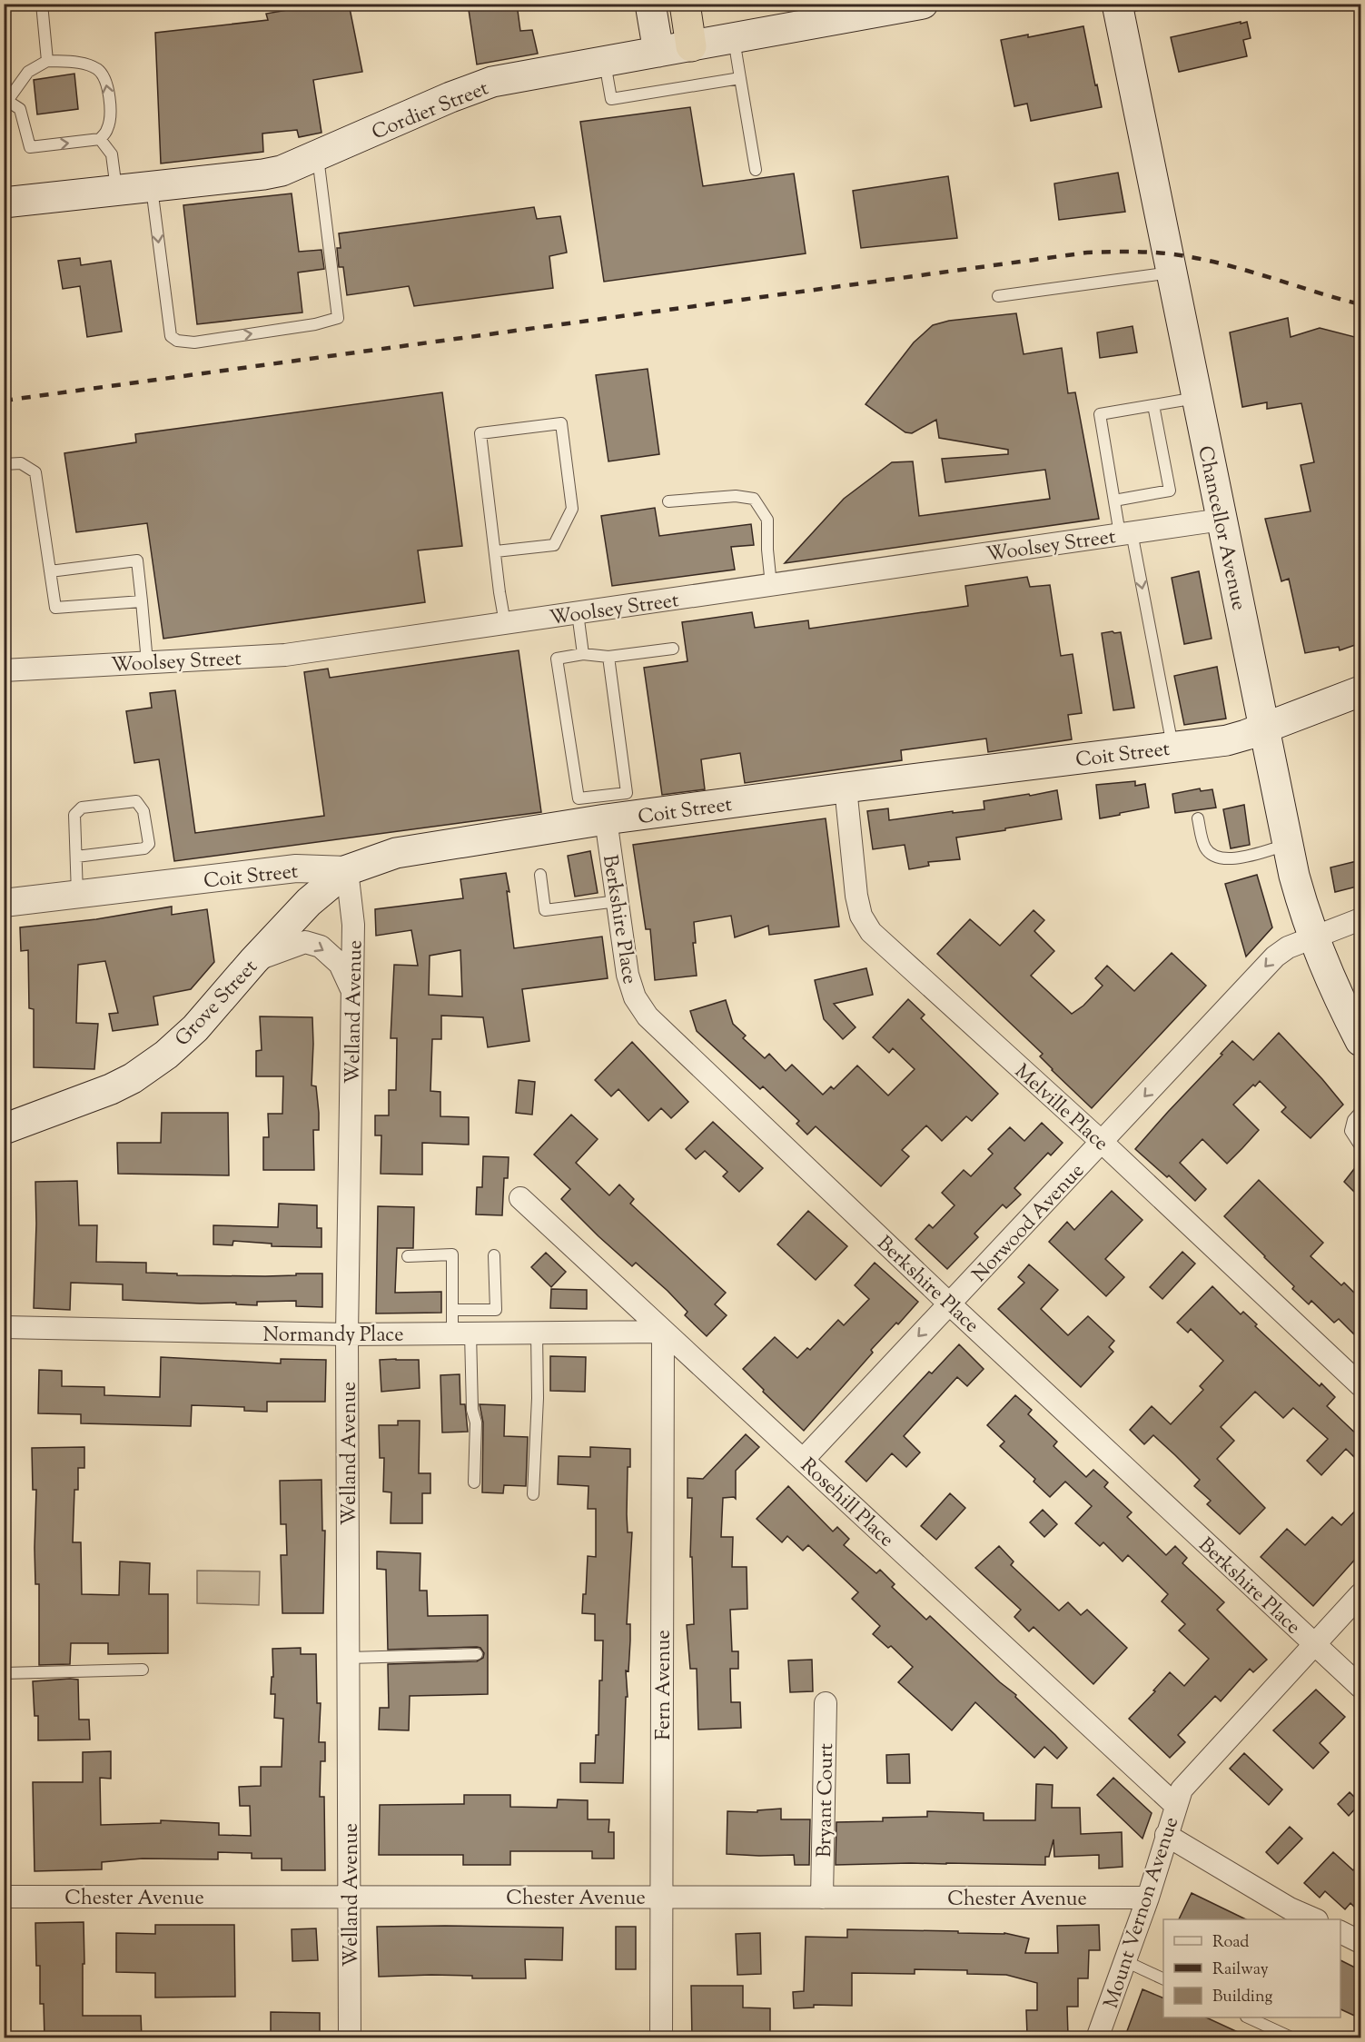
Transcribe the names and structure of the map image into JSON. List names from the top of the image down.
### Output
{
  "streets": {
    "main road": [
      "Cordier Street",
      "Chancellor Avenue",
      "Coit Street",
      "Grove Street"
    ],
    "street": [
      "Woolsey Street",
      "Berkshire Place",
      "Welland Avenue",
      "Melville Place",
      "Norwood Avenue",
      "Normandy Place",
      "Rosehill Place",
      "Fern Avenue",
      "Bryant Court",
      "Chester Avenue",
      "Mount Vernon Avenue"
    ]
  },
  "crossings": [
    ["Chancellor Avenue", "Woolsey Street"],
    ["Chancellor Avenue", "Coit Street"],
    ["Chancellor Avenue", "Norwood Avenue"],
    ["Coit Street", "Berkshire Place"],
    ["Coit Street", "Grove Street"],
    ["Coit Street", "Welland Avenue"],
    ["Coit Street", "Melville Place"],
    ["Berkshire Place", "Norwood Avenue"],
    ["Berkshire Place", "Mount Vernon Avenue"],
    ["Grove Street", "Welland Avenue"],
    ["Welland Avenue", "Normandy Place"],
    ["Welland Avenue", "Chester Avenue"],
    ["Melville Place", "Norwood Avenue"],
    ["Norwood Avenue", "Rosehill Place"],
    ["Normandy Place", "Rosehill Place"],
    ["Normandy Place", "Fern Avenue"],
    ["Rosehill Place", "Fern Avenue"],
    ["Rosehill Place", "Mount Vernon Avenue"],
    ["Fern Avenue", "Chester Avenue"],
    ["Bryant Court", "Chester Avenue"],
    ["Chester Avenue", "Mount Vernon Avenue"]
  ],
  "one_way": ["Norwood Avenue"],
  "legend": ["Road", "Railway", "Building"]
}
